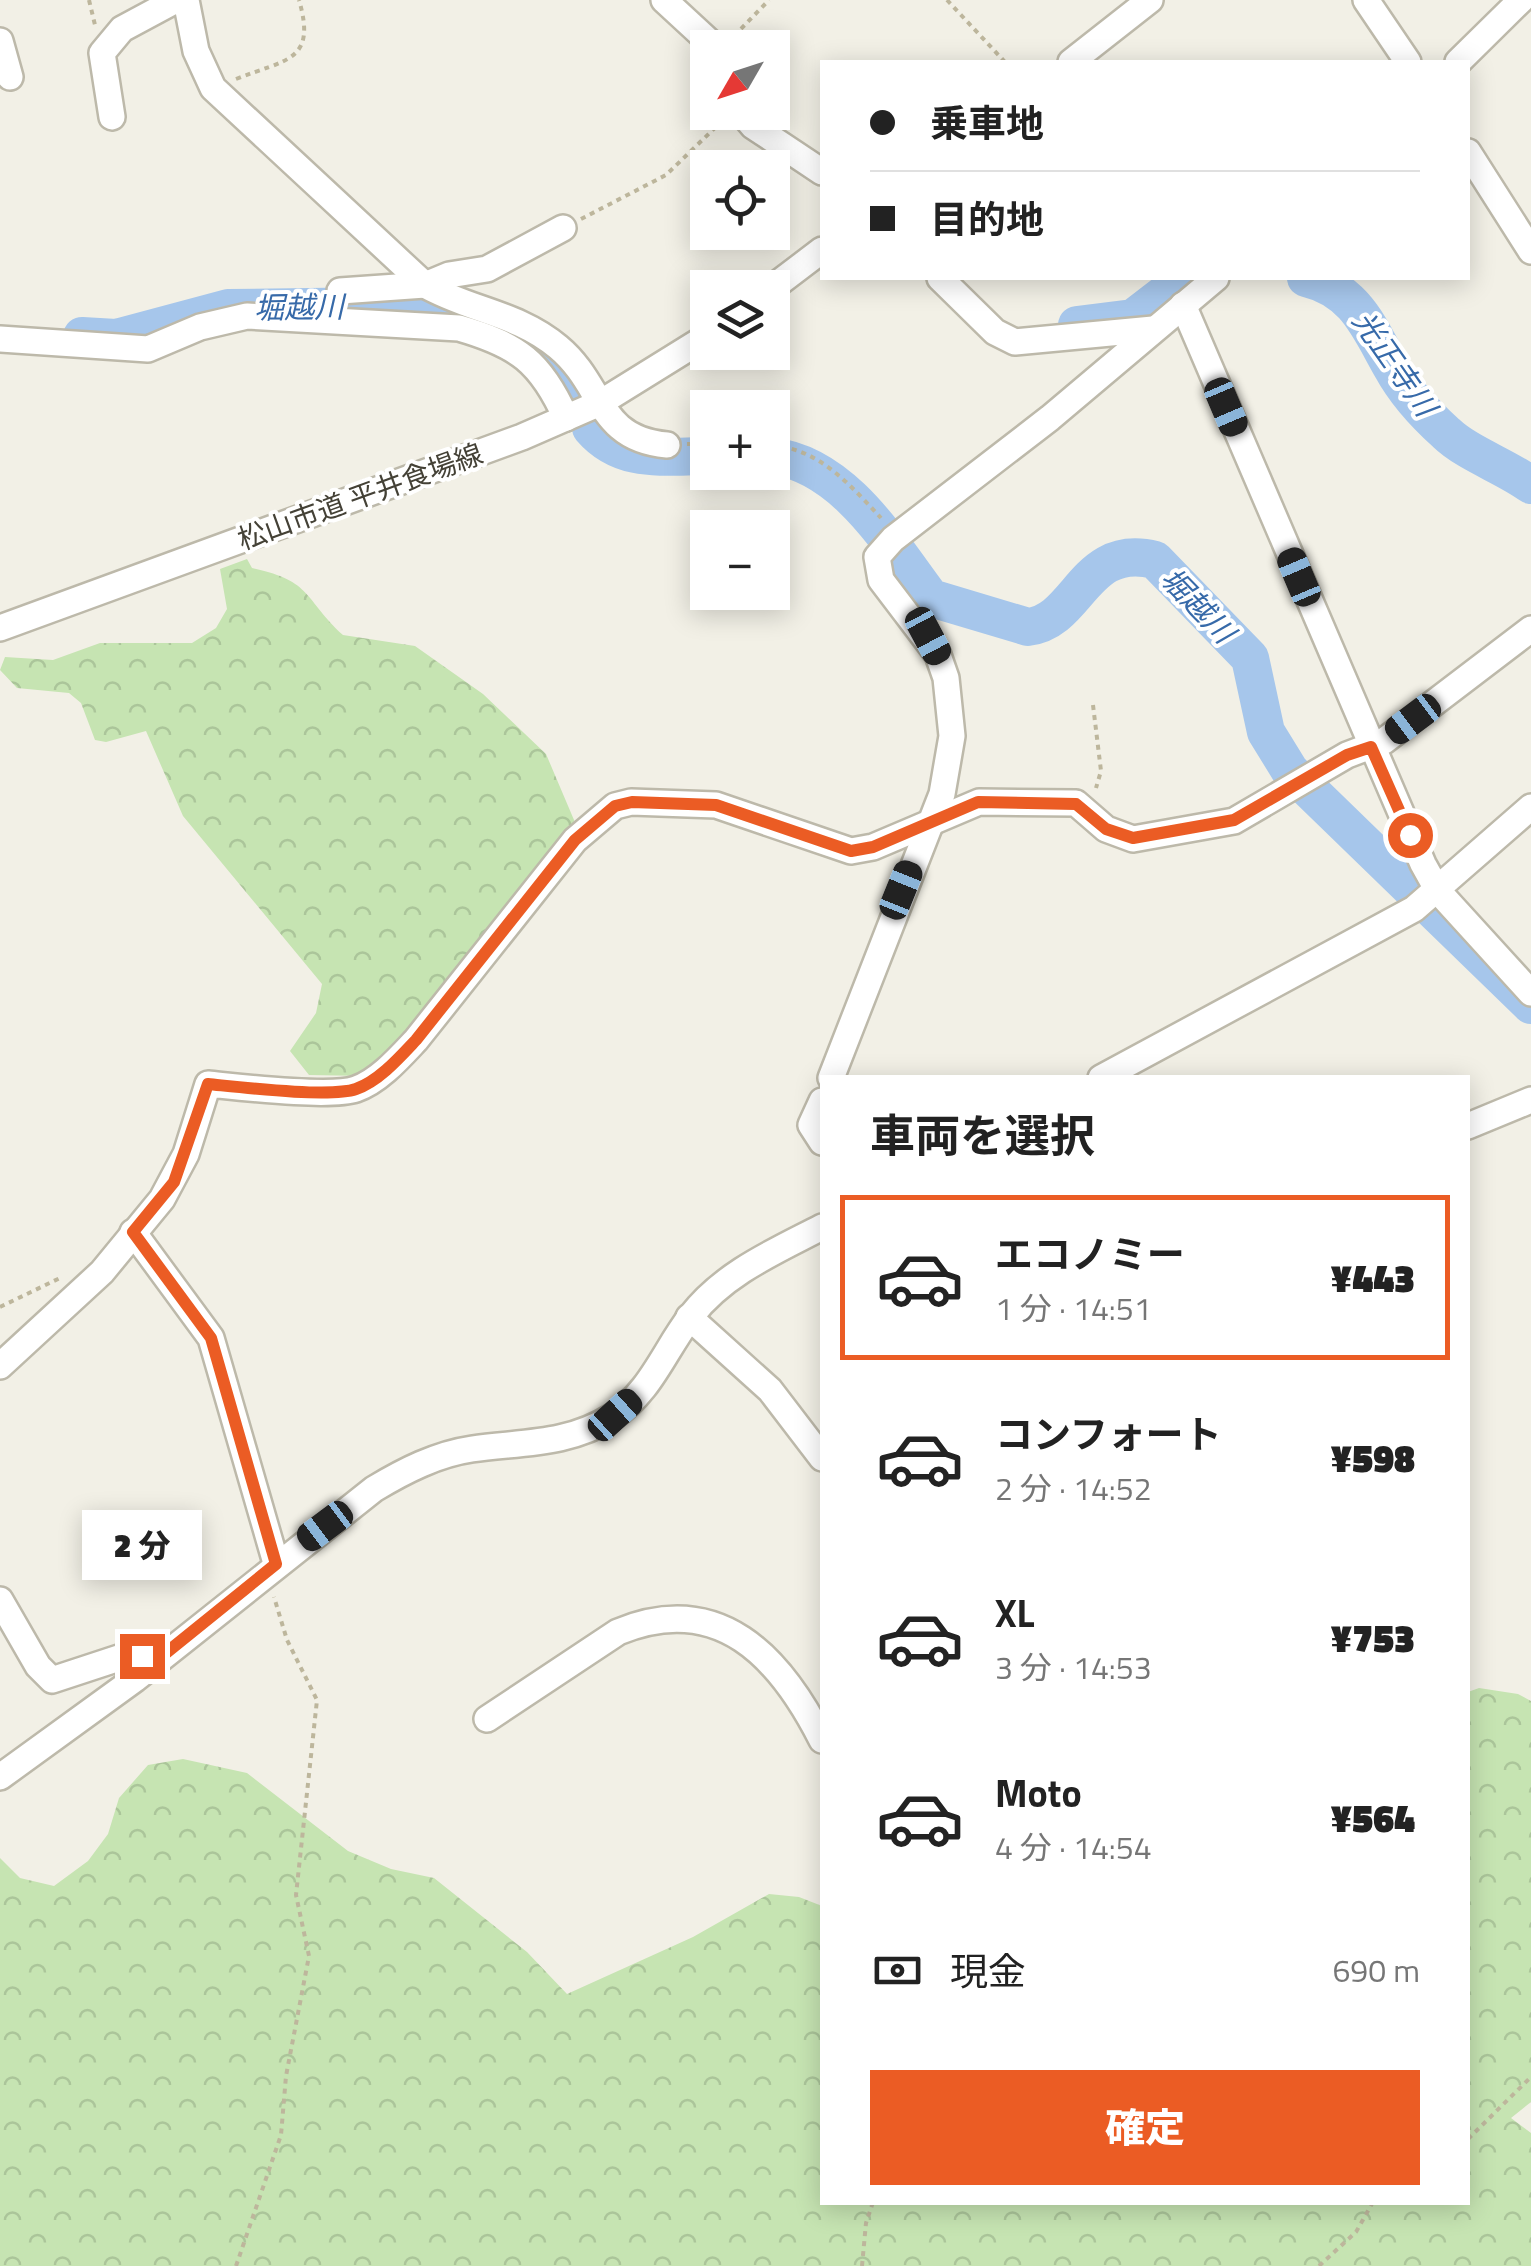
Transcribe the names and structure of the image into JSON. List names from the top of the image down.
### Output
{
  "streets": {
    "street": ["松山市道 平井食場線"]
  },
  "water": ["堀越川", "光正寺川"],
  "north": "bottom left",
  "page": {
    "map_buttons": ["+", "−"],
    "banner": ["乗車地", "目的地"],
    "heading": "車両を選択",
    "list": [
      {
        "name": "エコノミー",
        "note": "1 分 · 14:51",
        "value": "¥443"
      },
      {
        "name": "コンフォート",
        "note": "2 分 · 14:52",
        "value": "¥598"
      },
      {
        "name": "XL",
        "note": "3 分 · 14:53",
        "value": "¥753"
      },
      {
        "name": "Moto",
        "note": "4 分 · 14:54",
        "value": "¥564"
      }
    ],
    "bubble": "2 分",
    "pay": ["現金", "690 m"],
    "buttons": "確定"
  }
}
